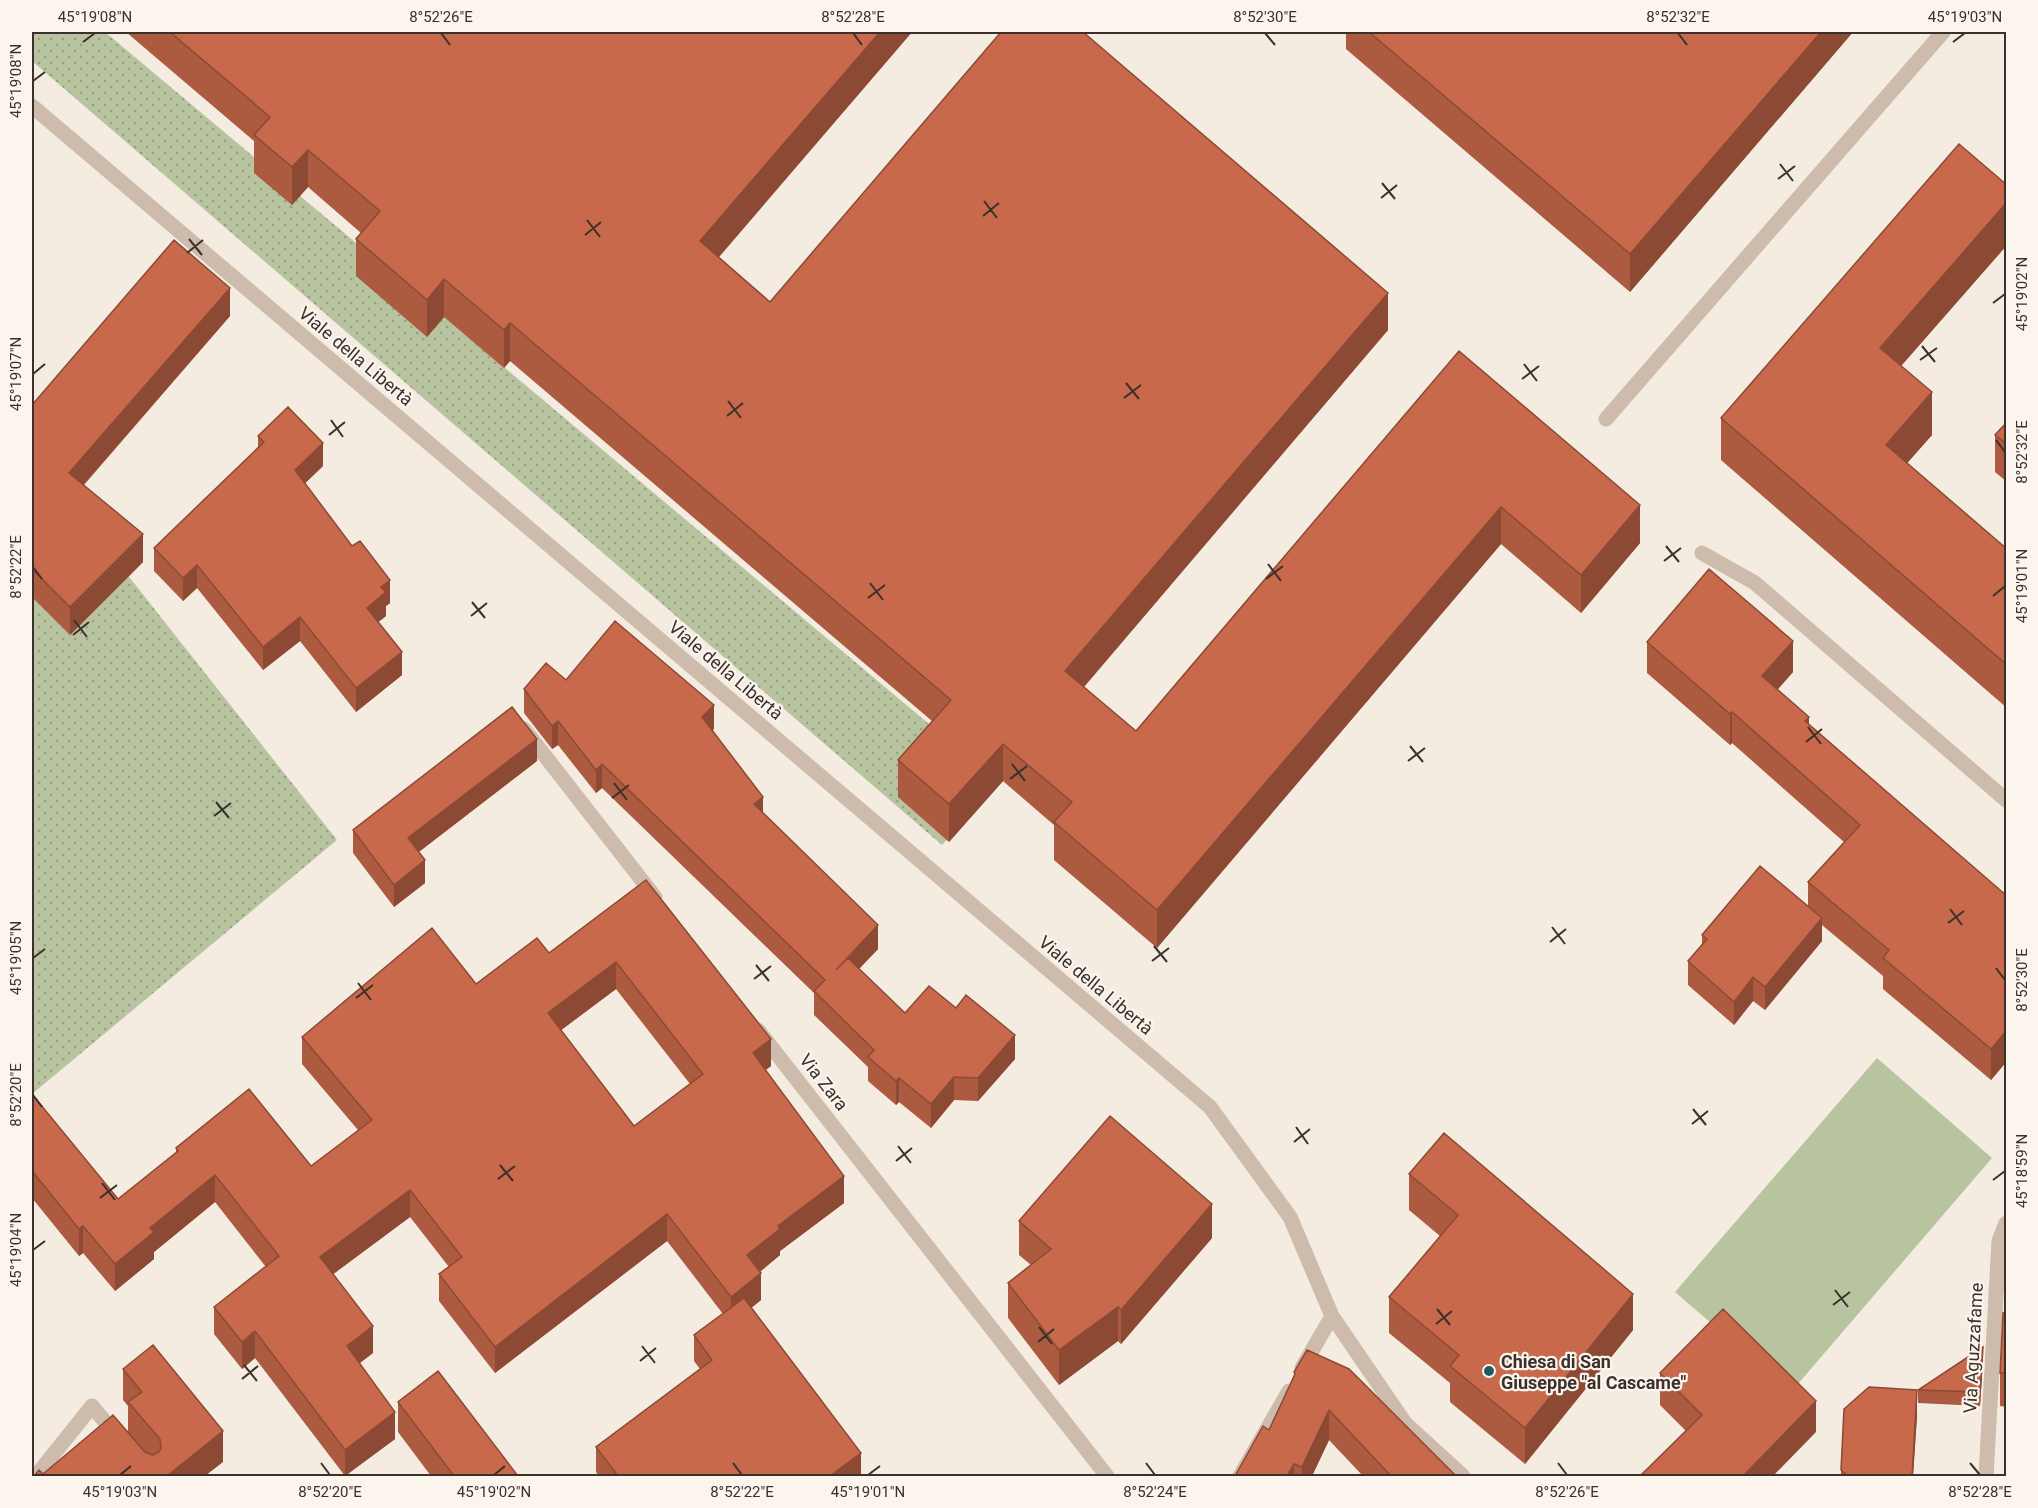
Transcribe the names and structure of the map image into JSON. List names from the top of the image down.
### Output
{
  "streets": {
    "street": ["Viale della Libertà", "Via Zara", "Via Aguzzafame"]
  },
  "places": ["Chiesa di San Giuseppe \"al Cascame\""],
  "coordinates": [
    "45°19'08\"N",
    "8°52'26\"E",
    "8°52'28\"E",
    "8°52'30\"E",
    "8°52'32\"E",
    "45°19'03\"N",
    "45°19'02\"N",
    "45°19'07\"N",
    "8°52'22\"E",
    "45°19'01\"N",
    "45°19'05\"N",
    "8°52'20\"E",
    "45°18'59\"N",
    "45°19'04\"N",
    "8°52'24\"E"
  ]
}
